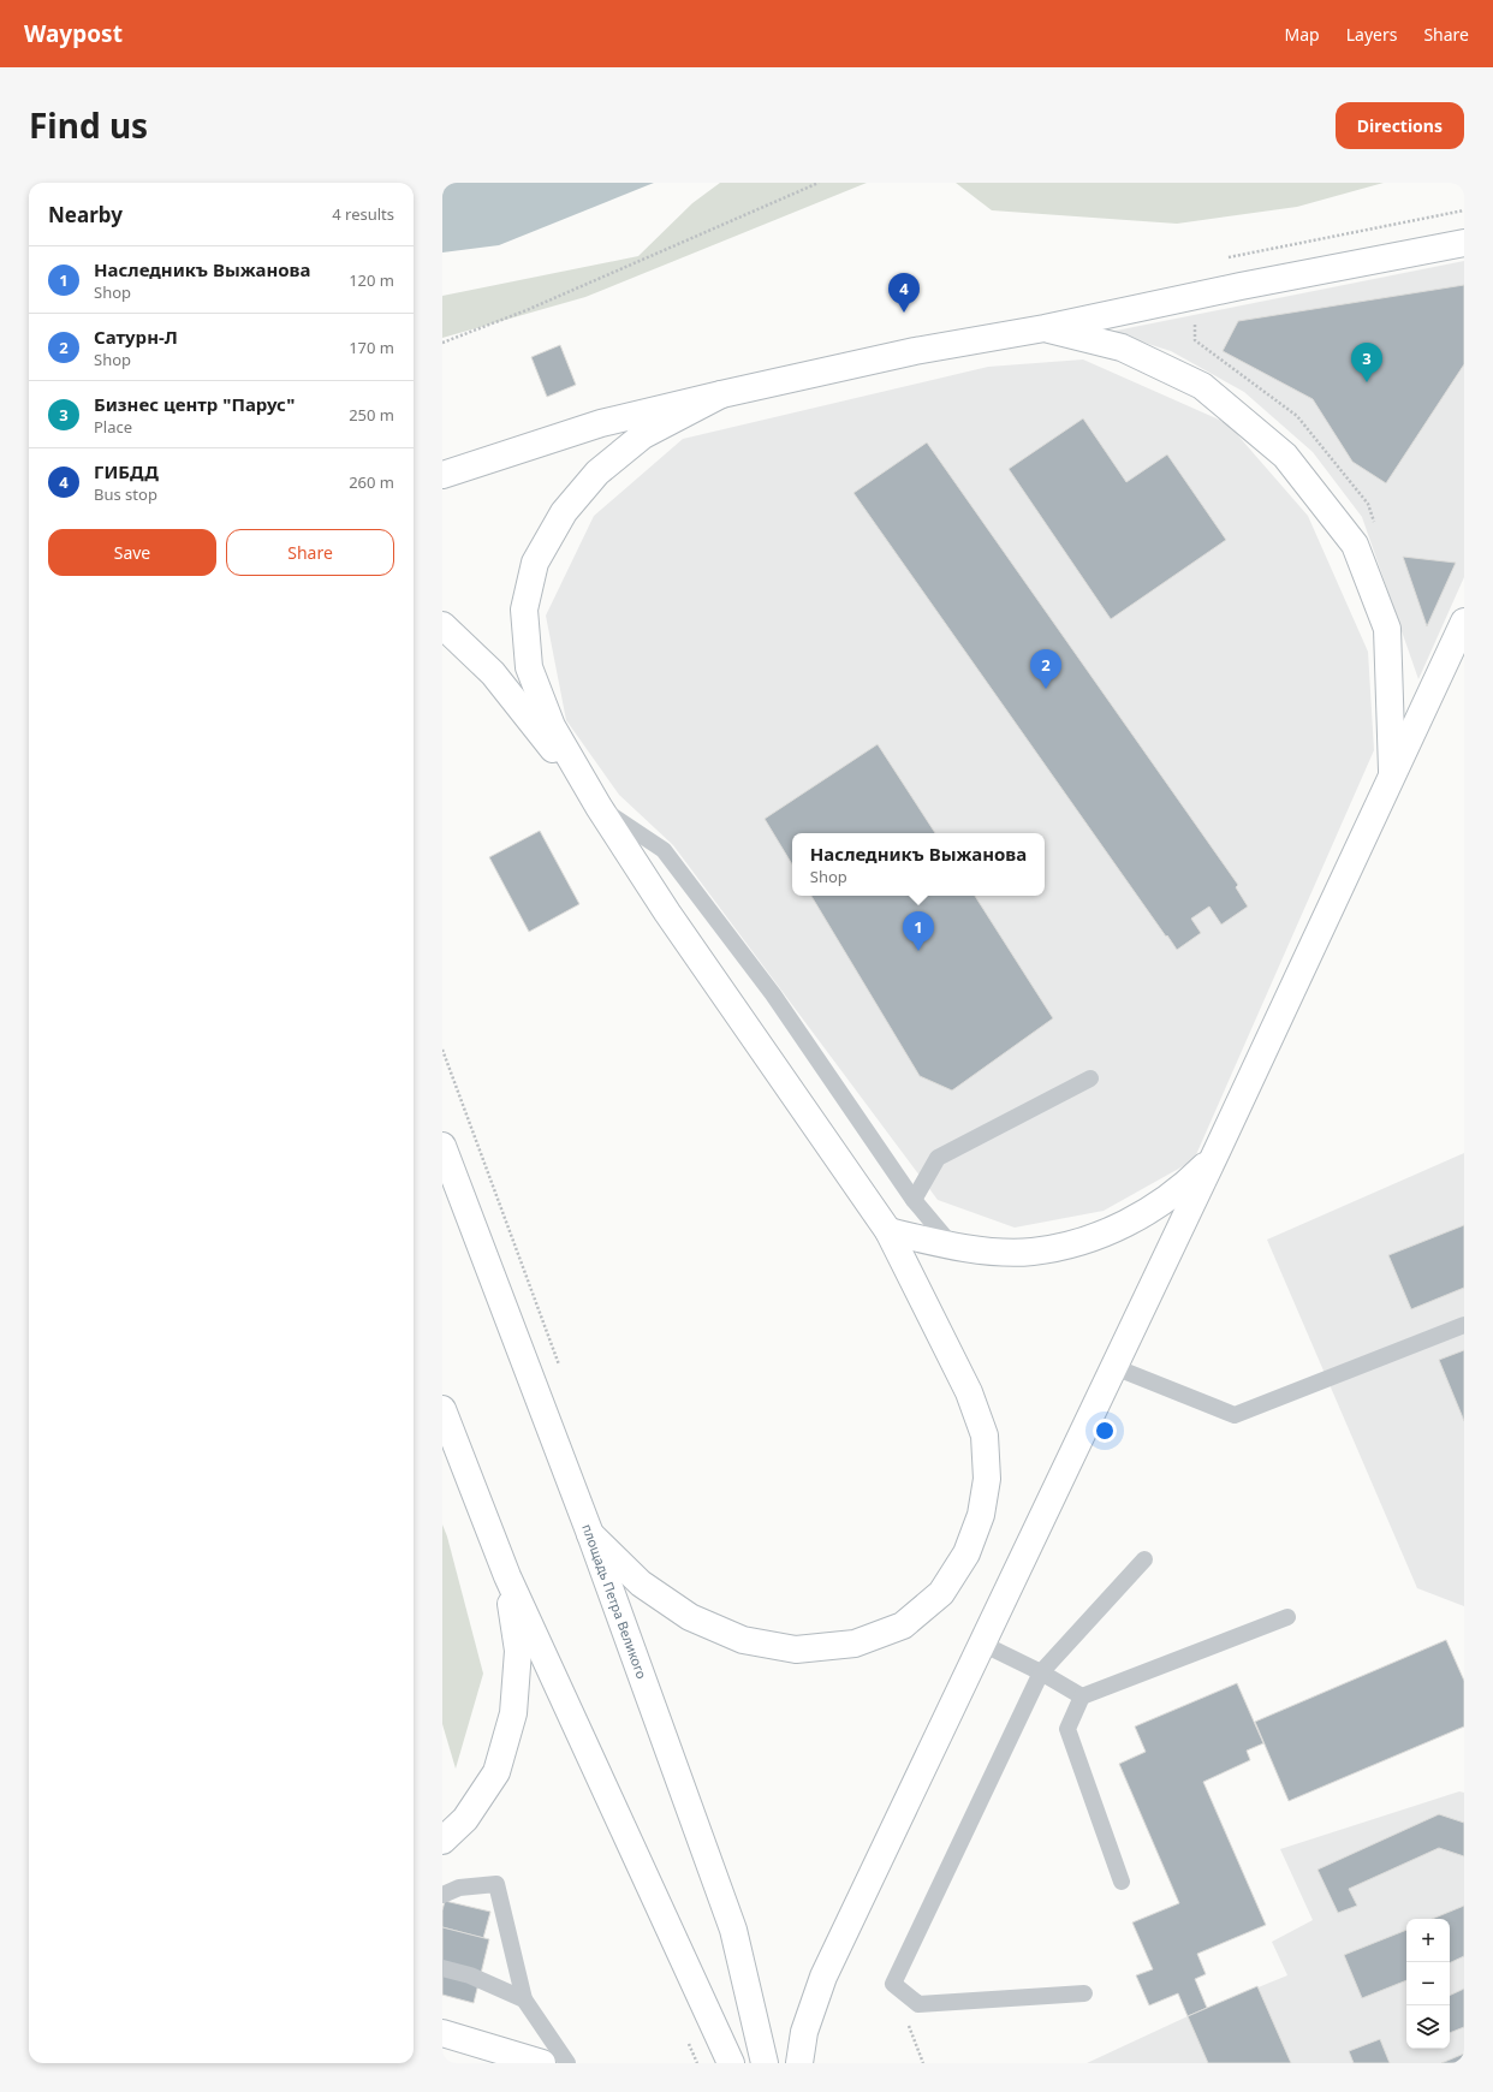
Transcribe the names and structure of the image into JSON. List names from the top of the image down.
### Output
{
  "streets": {
    "main road": ["площадь Петра Великого"]
  },
  "page": {
    "header": "Waypost",
    "nav": ["Map", "Layers", "Share"],
    "title": "Find us",
    "buttons": [
      "Directions",
      ["Save", "Share"]
    ],
    "heading": ["Nearby", "4 results"],
    "list": [
      {
        "mark": "1",
        "name": "Наследникъ Выжанова",
        "note": "Shop",
        "value": "120 m"
      },
      {
        "mark": "2",
        "name": "Сатурн-Л",
        "note": "Shop",
        "value": "170 m"
      },
      {
        "mark": "3",
        "name": "Бизнес центр \"Парус\"",
        "note": "Place",
        "value": "250 m"
      },
      {
        "mark": "4",
        "name": "ГИБДД",
        "note": "Bus stop",
        "value": "260 m"
      }
    ],
    "pins": [
      "4",
      "3",
      "2",
      "1"
    ],
    "popup": ["Наследникъ Выжанова", "Shop"],
    "map_buttons": ["+", "−"]
  }
}
